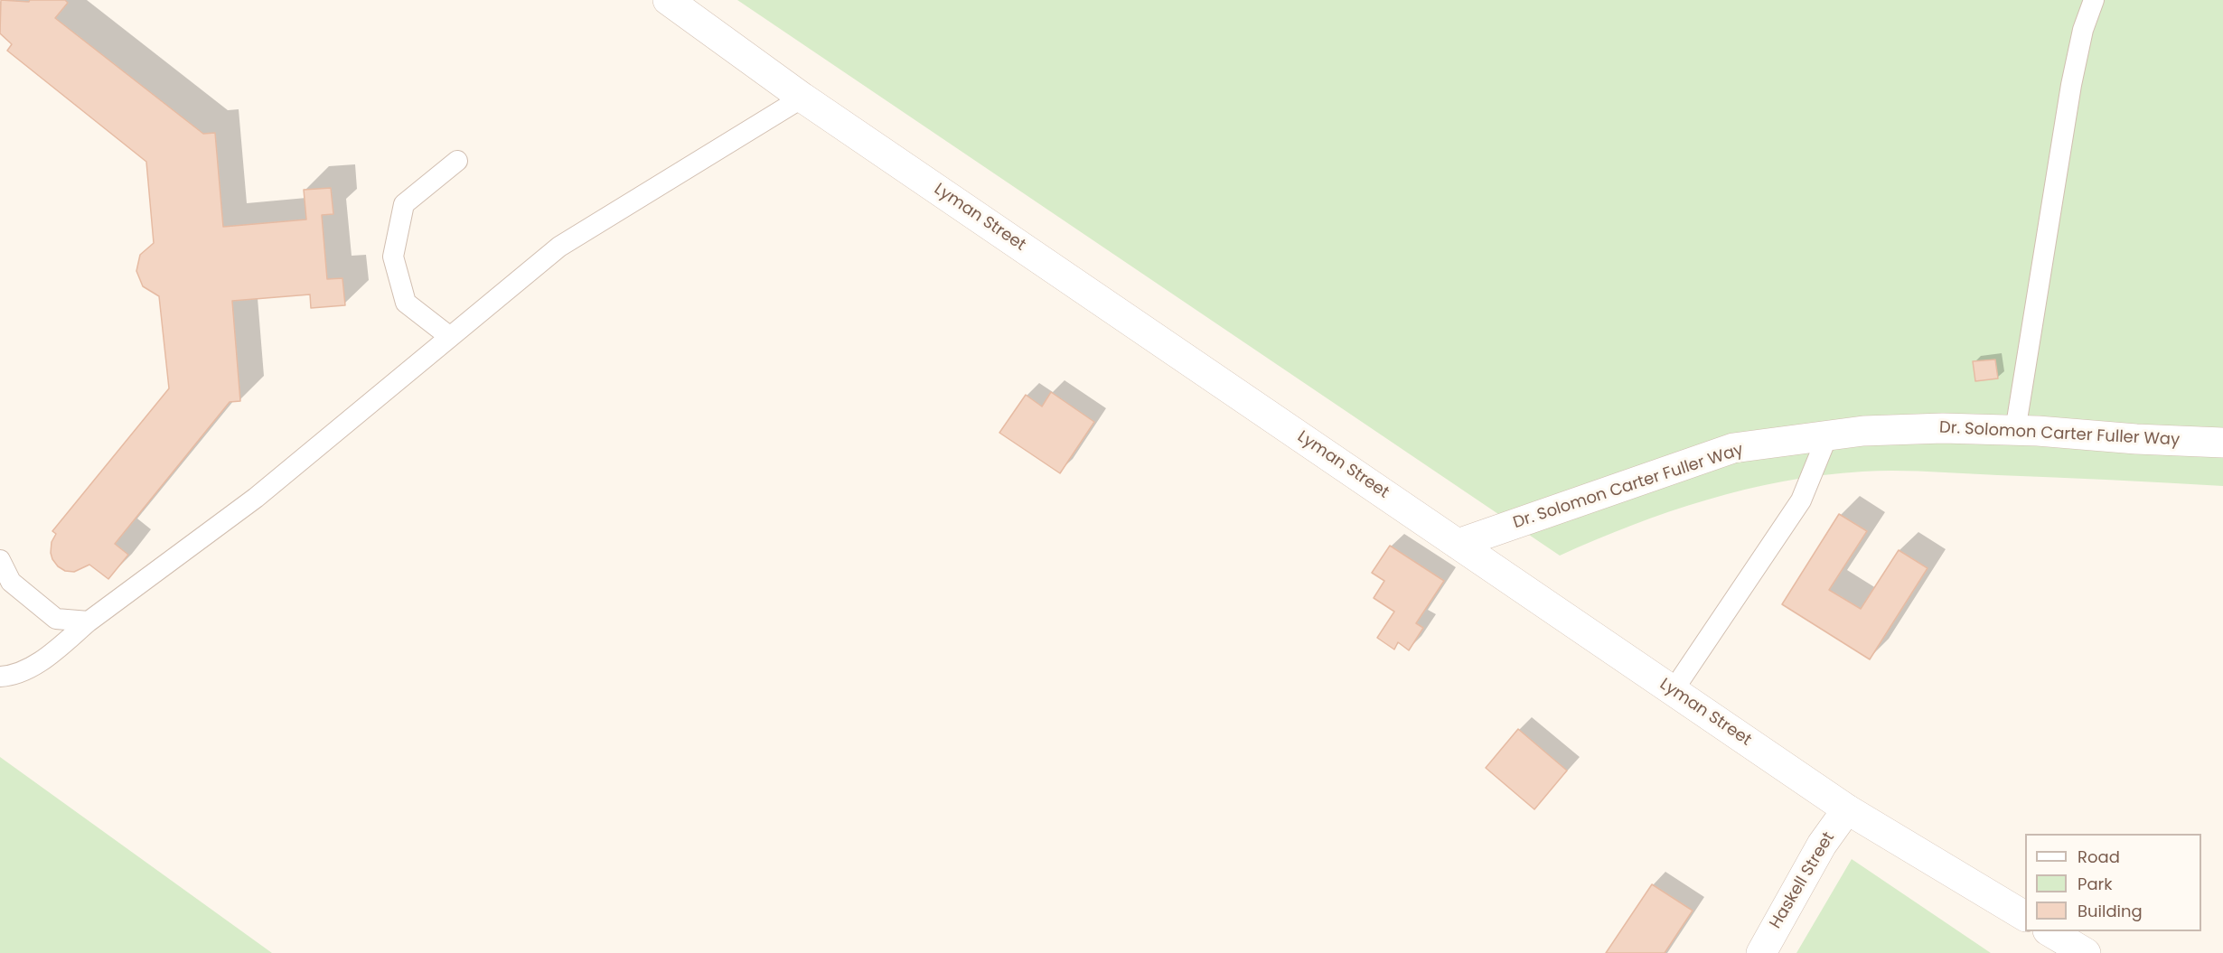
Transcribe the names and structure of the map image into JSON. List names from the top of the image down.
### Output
{
  "streets": {
    "street": ["Lyman Street", "Dr. Solomon Carter Fuller Way", "Haskell Street"]
  },
  "crossings": [
    ["Lyman Street", "Dr. Solomon Carter Fuller Way"],
    ["Lyman Street", "Haskell Street"]
  ],
  "legend": ["Road", "Park", "Building"]
}
